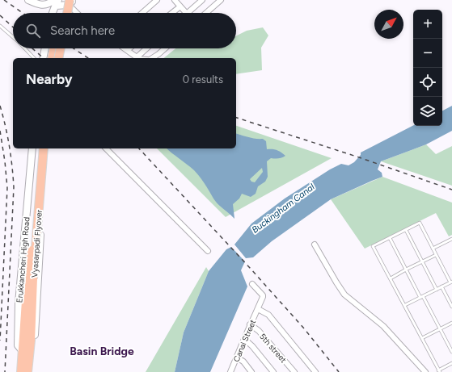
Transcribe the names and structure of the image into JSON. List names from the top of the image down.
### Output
{
  "streets": {
    "main road": ["Vyasarpadi Flyover", "Erukkancheri High Road"],
    "street": ["Canal Street", "5th street"]
  },
  "crossings": [
    ["Vyasarpadi Flyover", "Erukkancheri High Road"],
    ["Canal Street", "5th street"]
  ],
  "districts": ["Basin Bridge"],
  "water": ["Buckingham Canal"],
  "north": "top right",
  "page": {
    "map_buttons": ["+", "−"],
    "search": "Search here",
    "heading": ["Nearby", "0 results"]
  }
}
